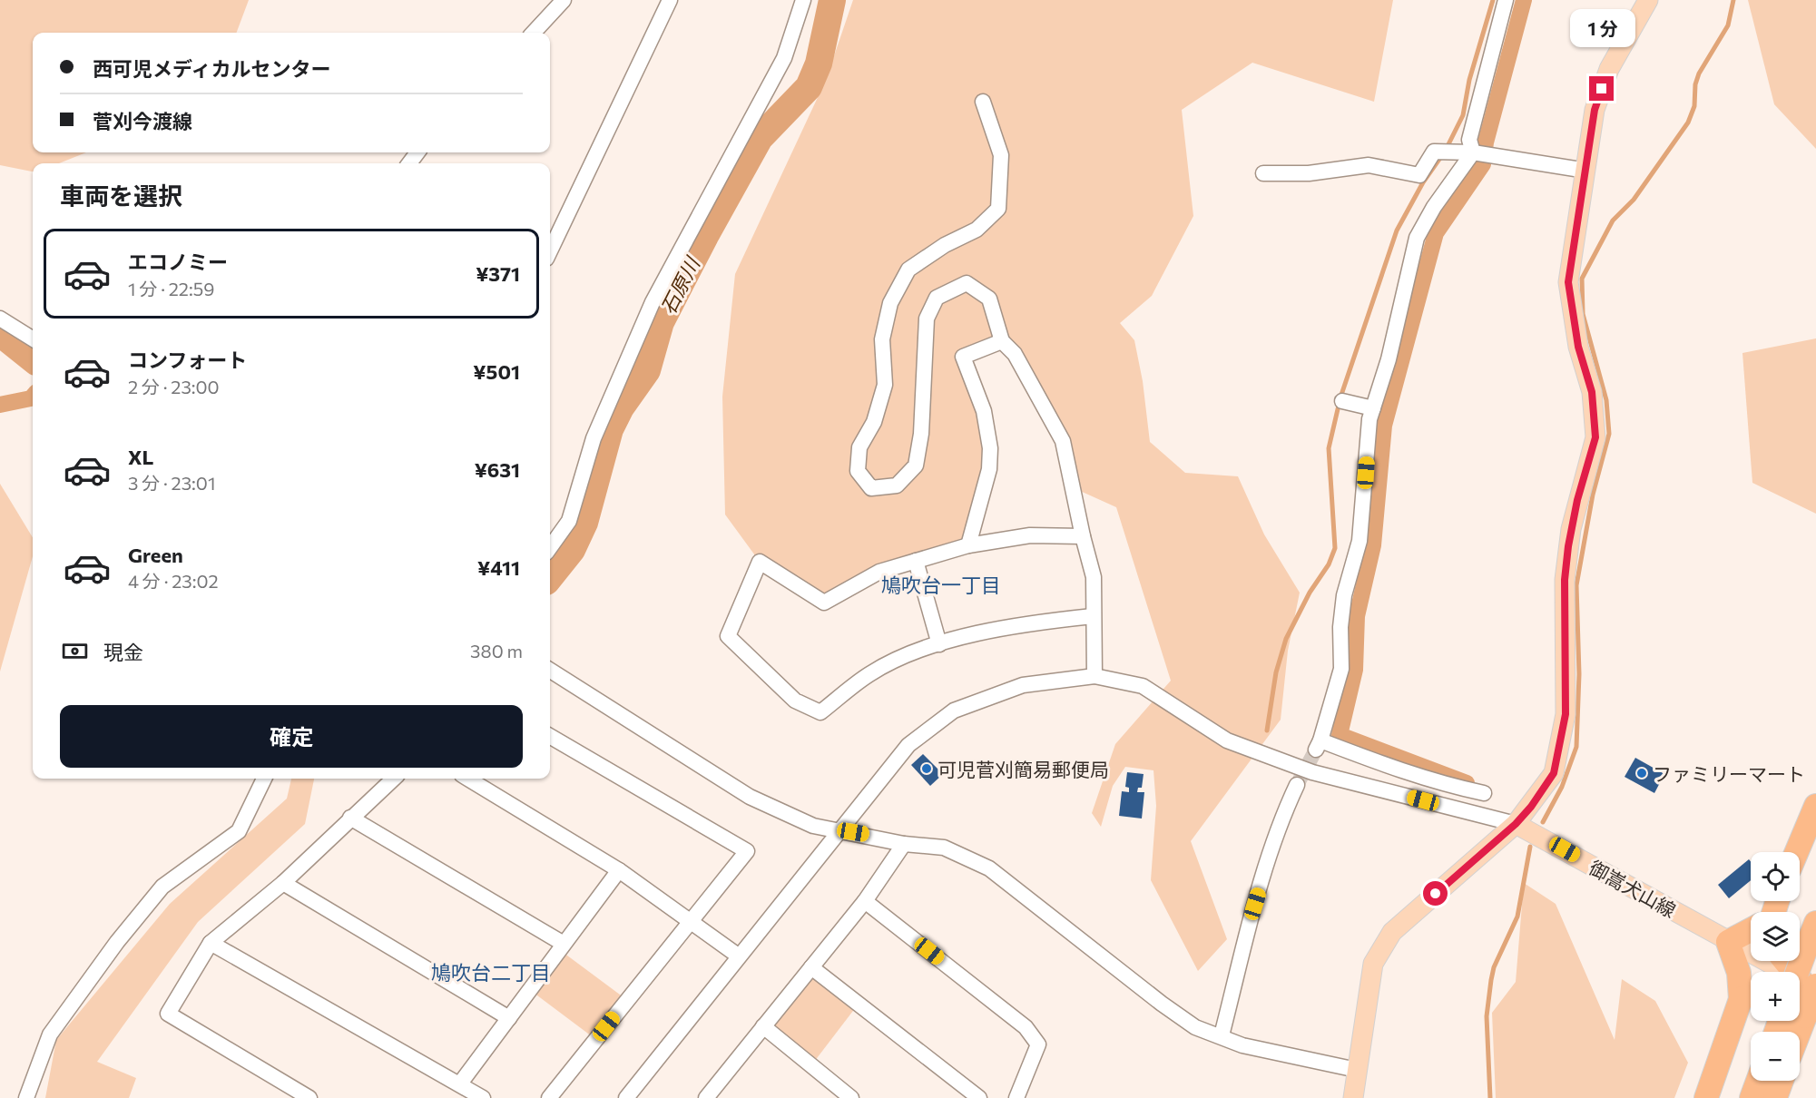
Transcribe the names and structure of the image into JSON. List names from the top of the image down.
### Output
{
  "streets": {
    "main road": ["御嵩犬山線"]
  },
  "districts": ["鳩吹台一丁目", "鳩吹台二丁目"],
  "water": ["石原川"],
  "places": ["可児菅刈簡易郵便局", "ファミリーマート"],
  "page": {
    "bubble": "1 分",
    "banner": ["西可児メディカルセンター", "菅刈今渡線"],
    "heading": "車両を選択",
    "list": [
      {
        "name": "エコノミー",
        "note": "1 分 · 22:59",
        "value": "¥371"
      },
      {
        "name": "コンフォート",
        "note": "2 分 · 23:00",
        "value": "¥501"
      },
      {
        "name": "XL",
        "note": "3 分 · 23:01",
        "value": "¥631"
      },
      {
        "name": "Green",
        "note": "4 分 · 23:02",
        "value": "¥411"
      }
    ],
    "pay": ["現金", "380 m"],
    "buttons": "確定",
    "map_buttons": ["+", "−"]
  }
}
